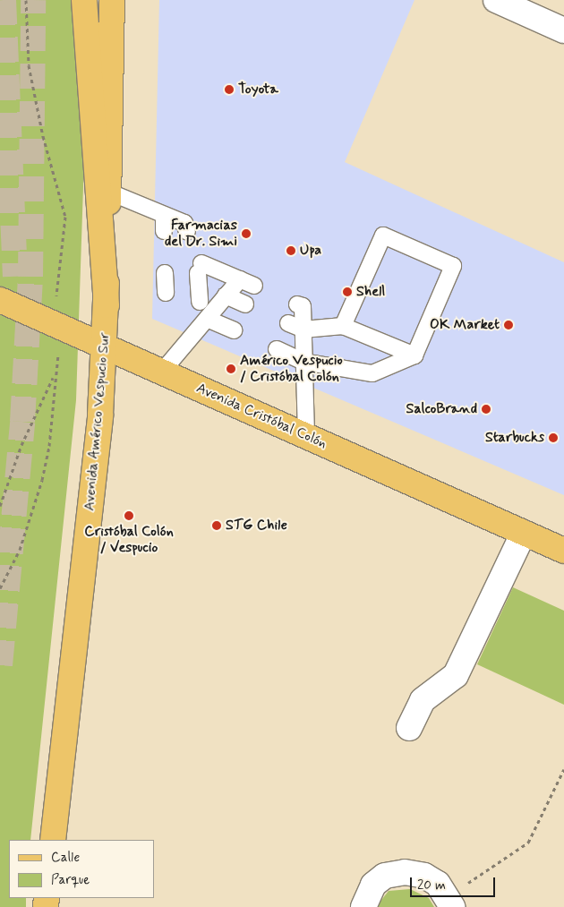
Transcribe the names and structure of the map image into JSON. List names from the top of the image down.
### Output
{
  "streets": {
    "main road": ["Avenida Cristóbal Colón", "Avenida Américo Vespucio Sur"]
  },
  "crossings": [
    ["Avenida Cristóbal Colón", "Avenida Américo Vespucio Sur"]
  ],
  "places": [
    "Toyota",
    "Farmacias del Dr. Simi",
    "Upa",
    "Shell",
    "OK Market",
    "Américo Vespucio / Cristóbal Colón",
    "SalcoBrand",
    "Starbucks",
    "Cristóbal Colón / Vespucio",
    "STG Chile"
  ],
  "legend": ["Calle", "Parque"],
  "scale_bar": "20 m"
}
